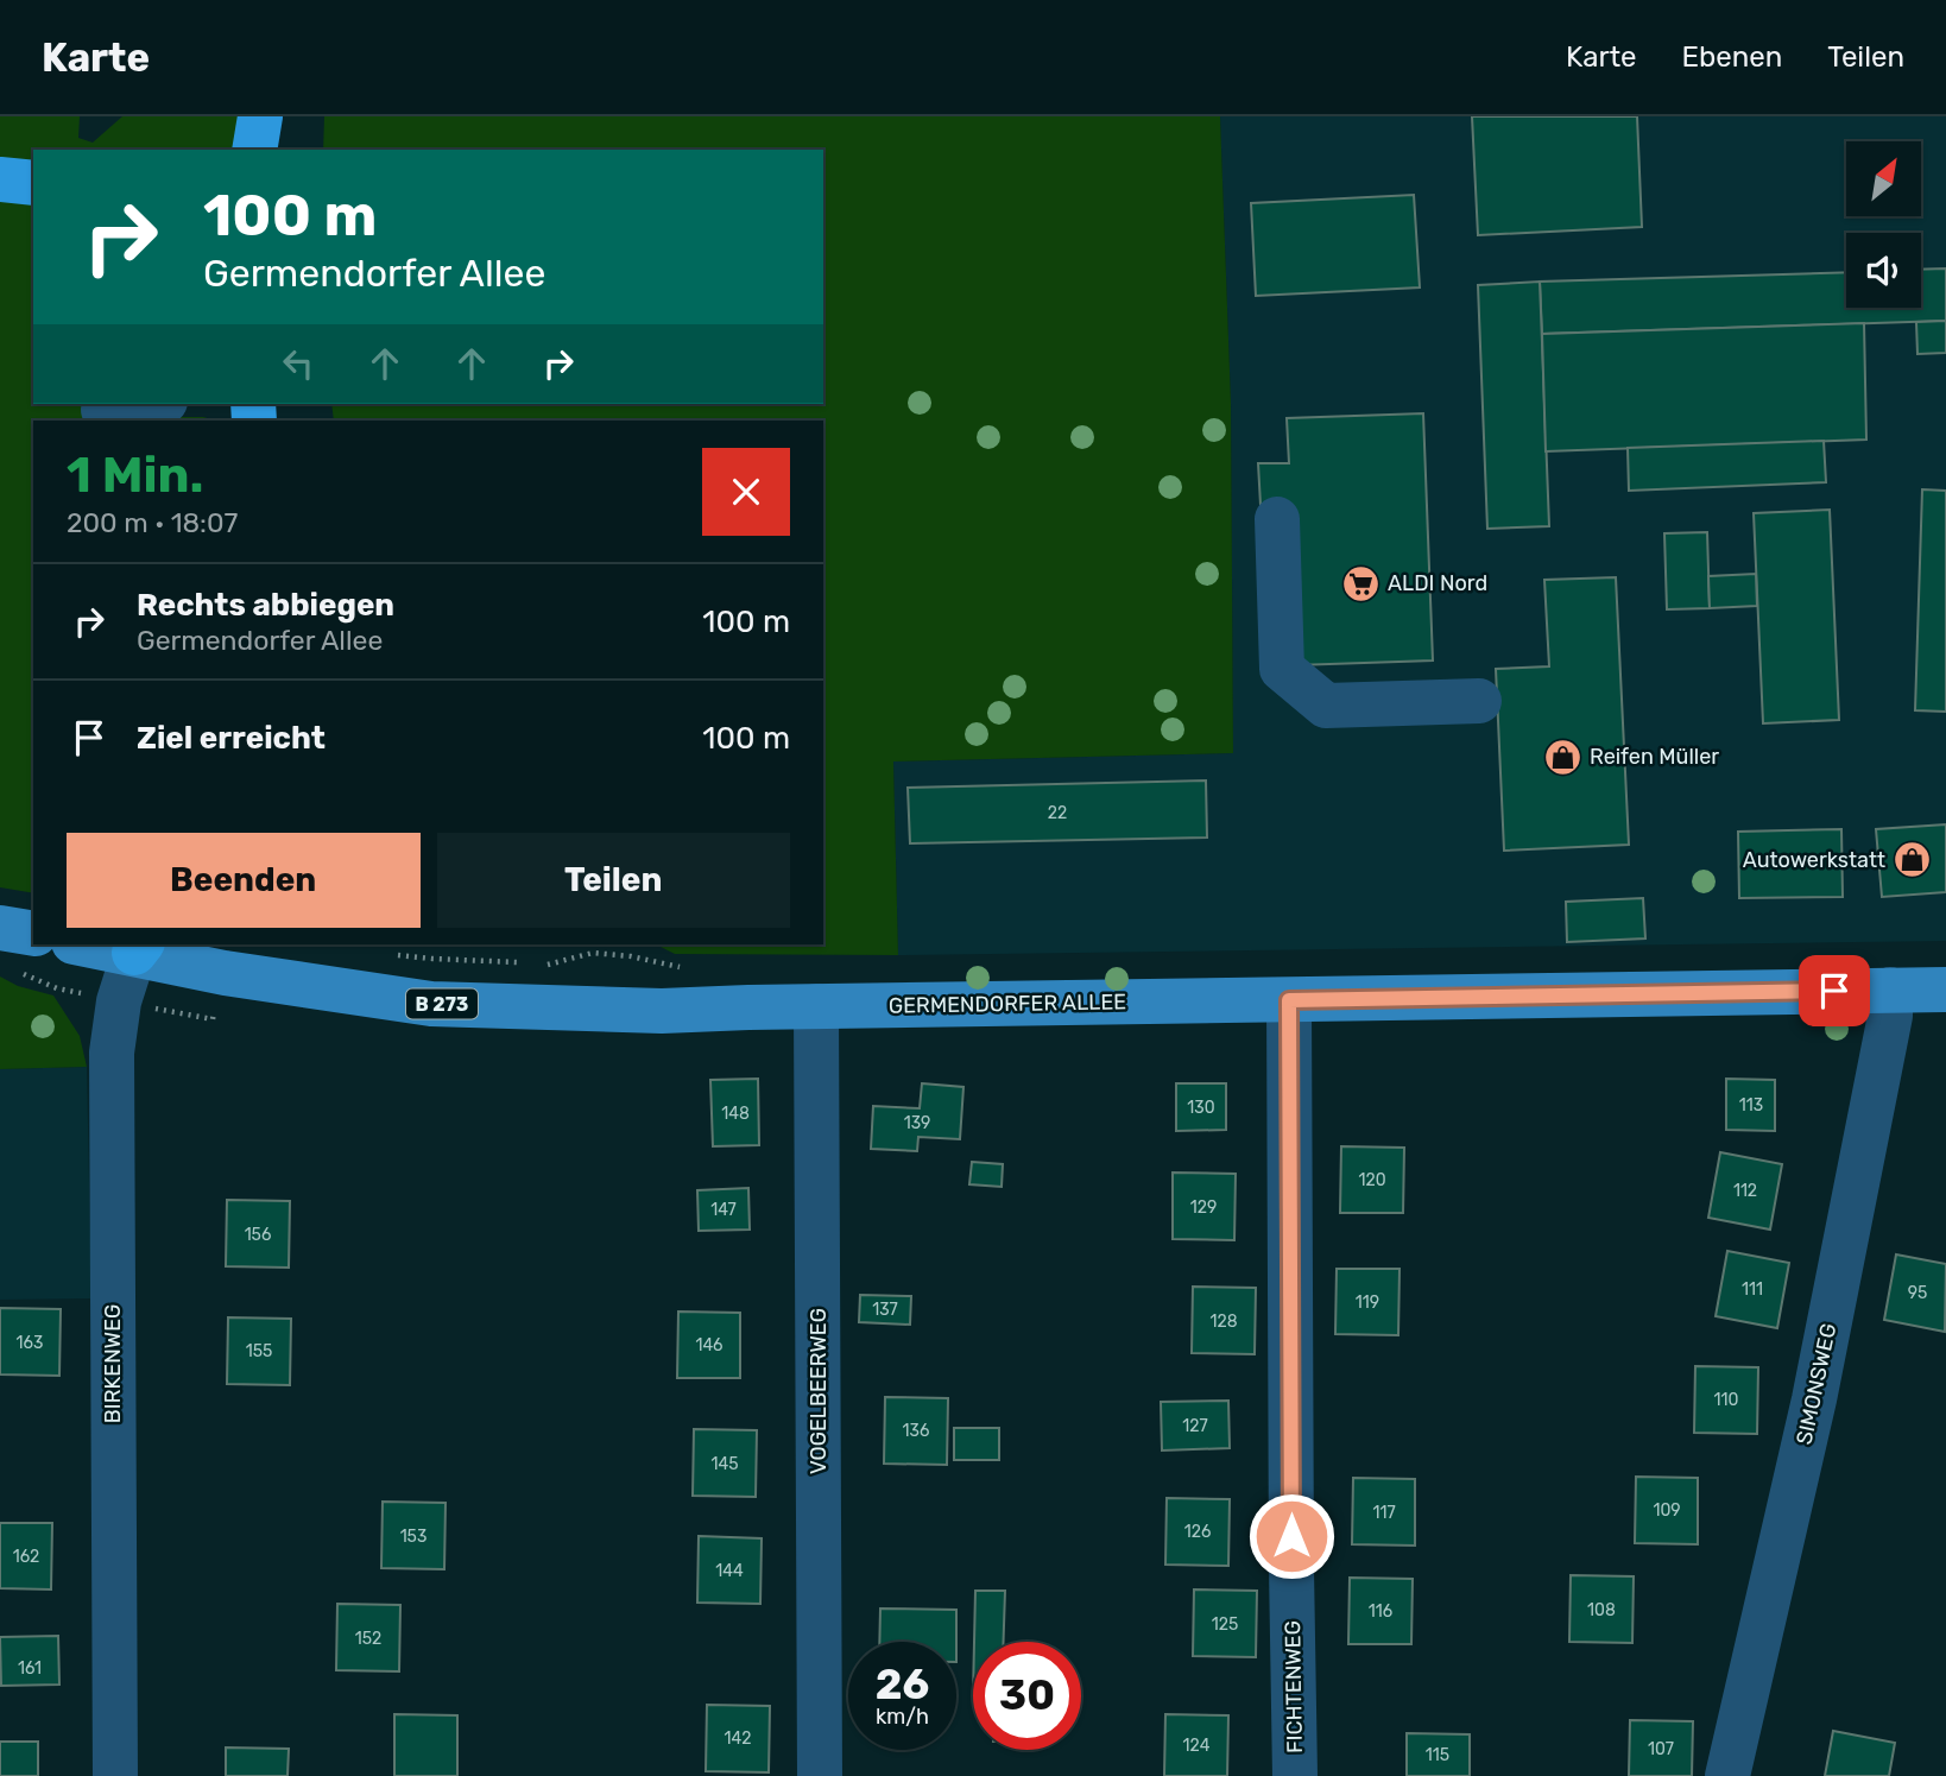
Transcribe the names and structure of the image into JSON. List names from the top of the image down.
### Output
{
  "streets": {
    "main road": ["B 273", "GERMENDORFER ALLEE"],
    "street": [
      "BIRKENWEG",
      "SIMONSWEG",
      "VOGELBEERWEG",
      "FICHTENWEG"
    ]
  },
  "crossings": [
    ["GERMENDORFER ALLEE", "BIRKENWEG"],
    ["GERMENDORFER ALLEE", "SIMONSWEG"],
    ["GERMENDORFER ALLEE", "VOGELBEERWEG"],
    ["GERMENDORFER ALLEE", "FICHTENWEG"]
  ],
  "places": {
    "supermarket": ["ALDI Nord"],
    "shop": ["Reifen Müller", "Autowerkstatt"]
  },
  "house_numbers": [
    "22",
    "113",
    "130",
    "148",
    "139",
    "120",
    "112",
    "129",
    "147",
    "156",
    "111",
    "95",
    "119",
    "137",
    "128",
    "163",
    "146",
    "155",
    "110",
    "127",
    "136",
    "145",
    "109",
    "117",
    "126",
    "153",
    "162",
    "144",
    "108",
    "116",
    "125",
    "152",
    "161",
    "142",
    "124",
    "107",
    "115"
  ],
  "north": "top right",
  "page": {
    "header": "Karte",
    "nav": ["Karte", "Ebenen", "Teilen"],
    "turn": ["100 m", "Germendorfer Allee"],
    "heading": ["1 Min.", "200 m · 18:07"],
    "list": [
      {
        "name": "Rechts abbiegen",
        "note": "Germendorfer Allee",
        "value": "100 m"
      },
      {
        "name": "Ziel erreicht",
        "value": "100 m"
      }
    ],
    "buttons": ["Beenden", "Teilen"],
    "speed": "26 km/h",
    "limit": "30"
  }
}
